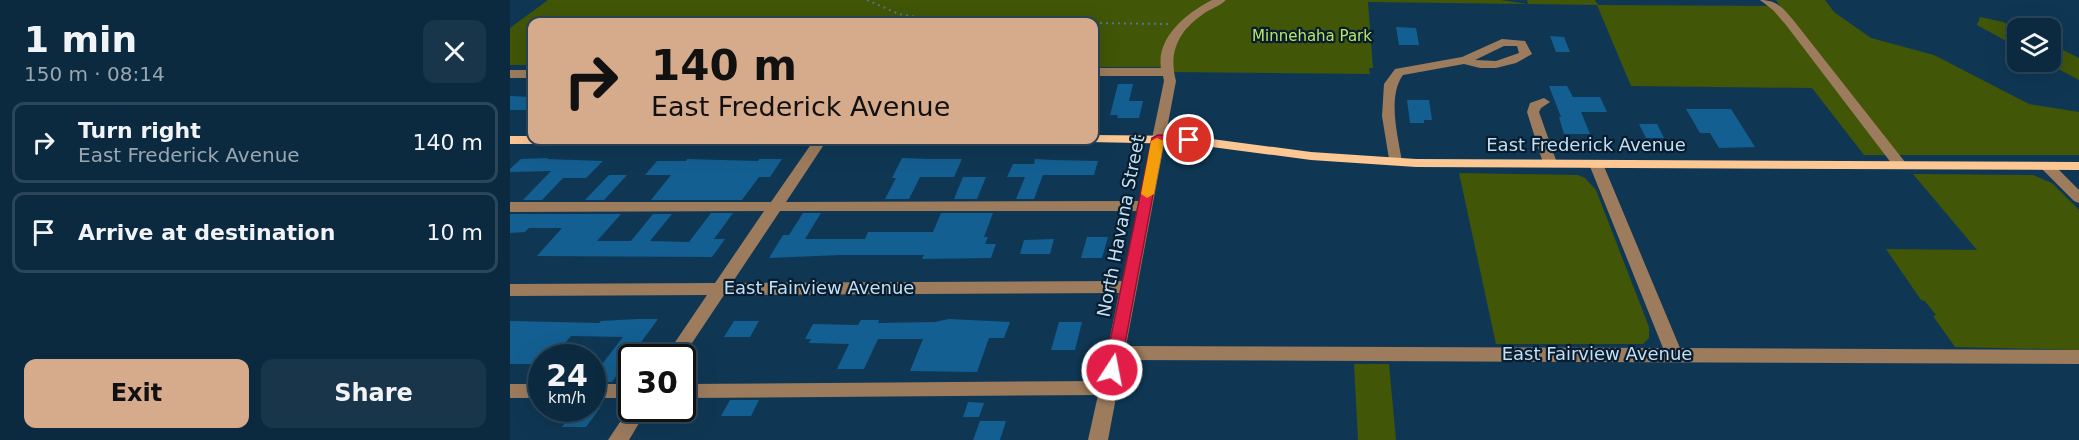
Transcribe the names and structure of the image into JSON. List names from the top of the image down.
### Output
{
  "streets": {
    "main road": ["East Frederick Avenue"],
    "street": ["North Havana Street", "East Fairview Avenue"]
  },
  "crossings": [
    ["East Frederick Avenue", "North Havana Street"],
    ["North Havana Street", "East Fairview Avenue"]
  ],
  "parks": ["Minnehaha Park"],
  "page": {
    "heading": ["1 min", "150 m · 08:14"],
    "turn": ["140 m", "East Frederick Avenue"],
    "list": [
      {
        "name": "Turn right",
        "note": "East Frederick Avenue",
        "value": "140 m"
      },
      {
        "name": "Arrive at destination",
        "value": "10 m"
      }
    ],
    "speed": "24 km/h",
    "limit": "30",
    "buttons": ["Exit", "Share"]
  }
}
